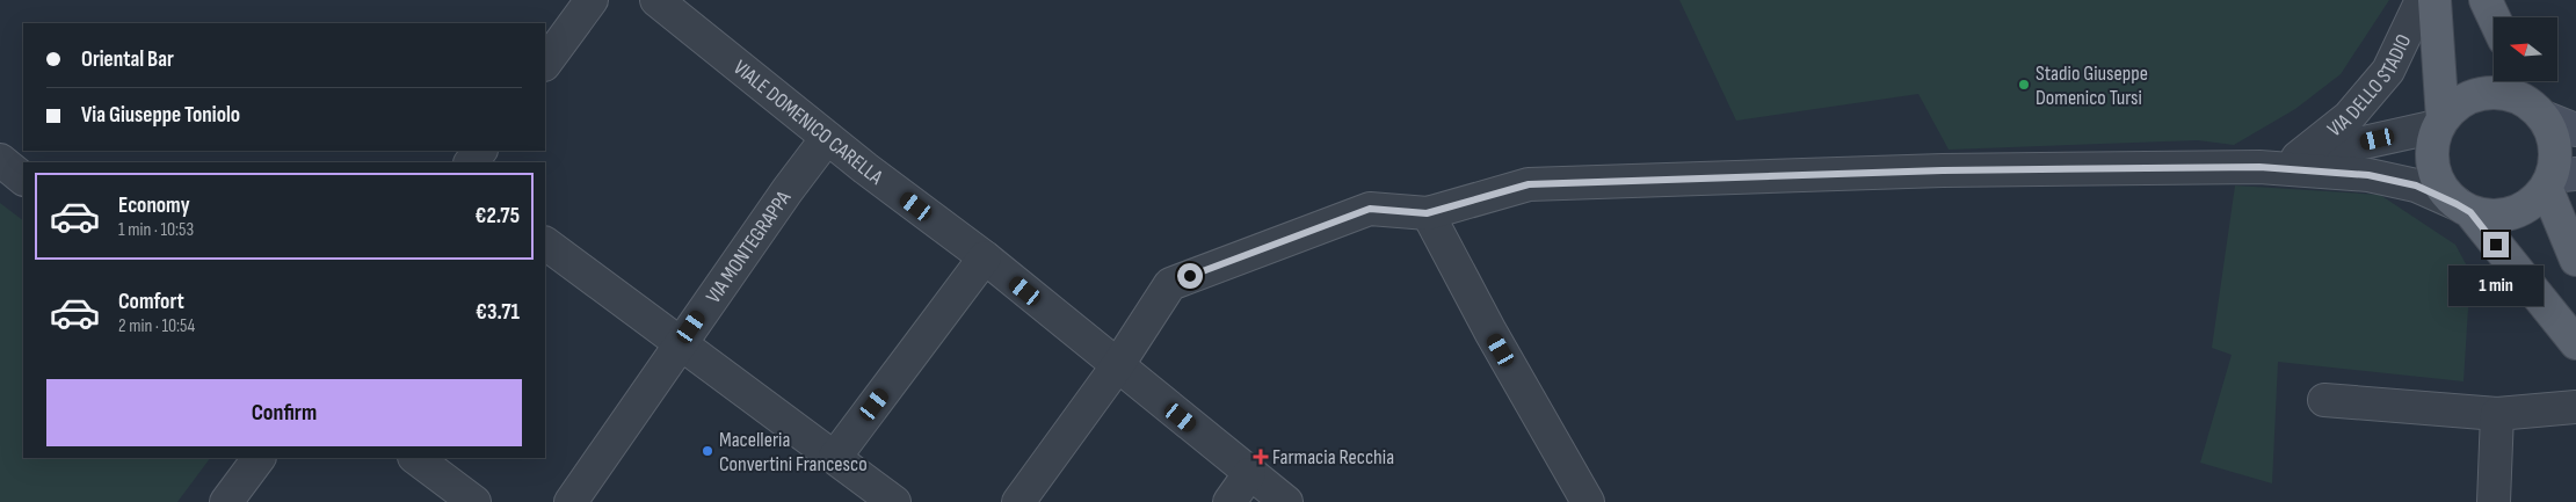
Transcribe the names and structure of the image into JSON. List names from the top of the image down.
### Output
{
  "streets": {
    "main road": ["VIA DELLO STADIO"],
    "street": ["VIALE DOMENICO CARELLA", "VIA MONTEGRAPPA"]
  },
  "crossings": [
    ["VIALE DOMENICO CARELLA", "VIA MONTEGRAPPA"]
  ],
  "places": {
    "other": ["Stadio Giuseppe Domenico Tursi", "Macelleria Convertini Francesco"],
    "health": ["Farmacia Recchia"]
  },
  "north": "left",
  "page": {
    "banner": ["Oriental Bar", "Via Giuseppe Toniolo"],
    "list": [
      {
        "name": "Economy",
        "note": "1 min · 10:53",
        "value": "€2.75"
      },
      {
        "name": "Comfort",
        "note": "2 min · 10:54",
        "value": "€3.71"
      }
    ],
    "bubble": "1 min",
    "buttons": "Confirm"
  }
}
